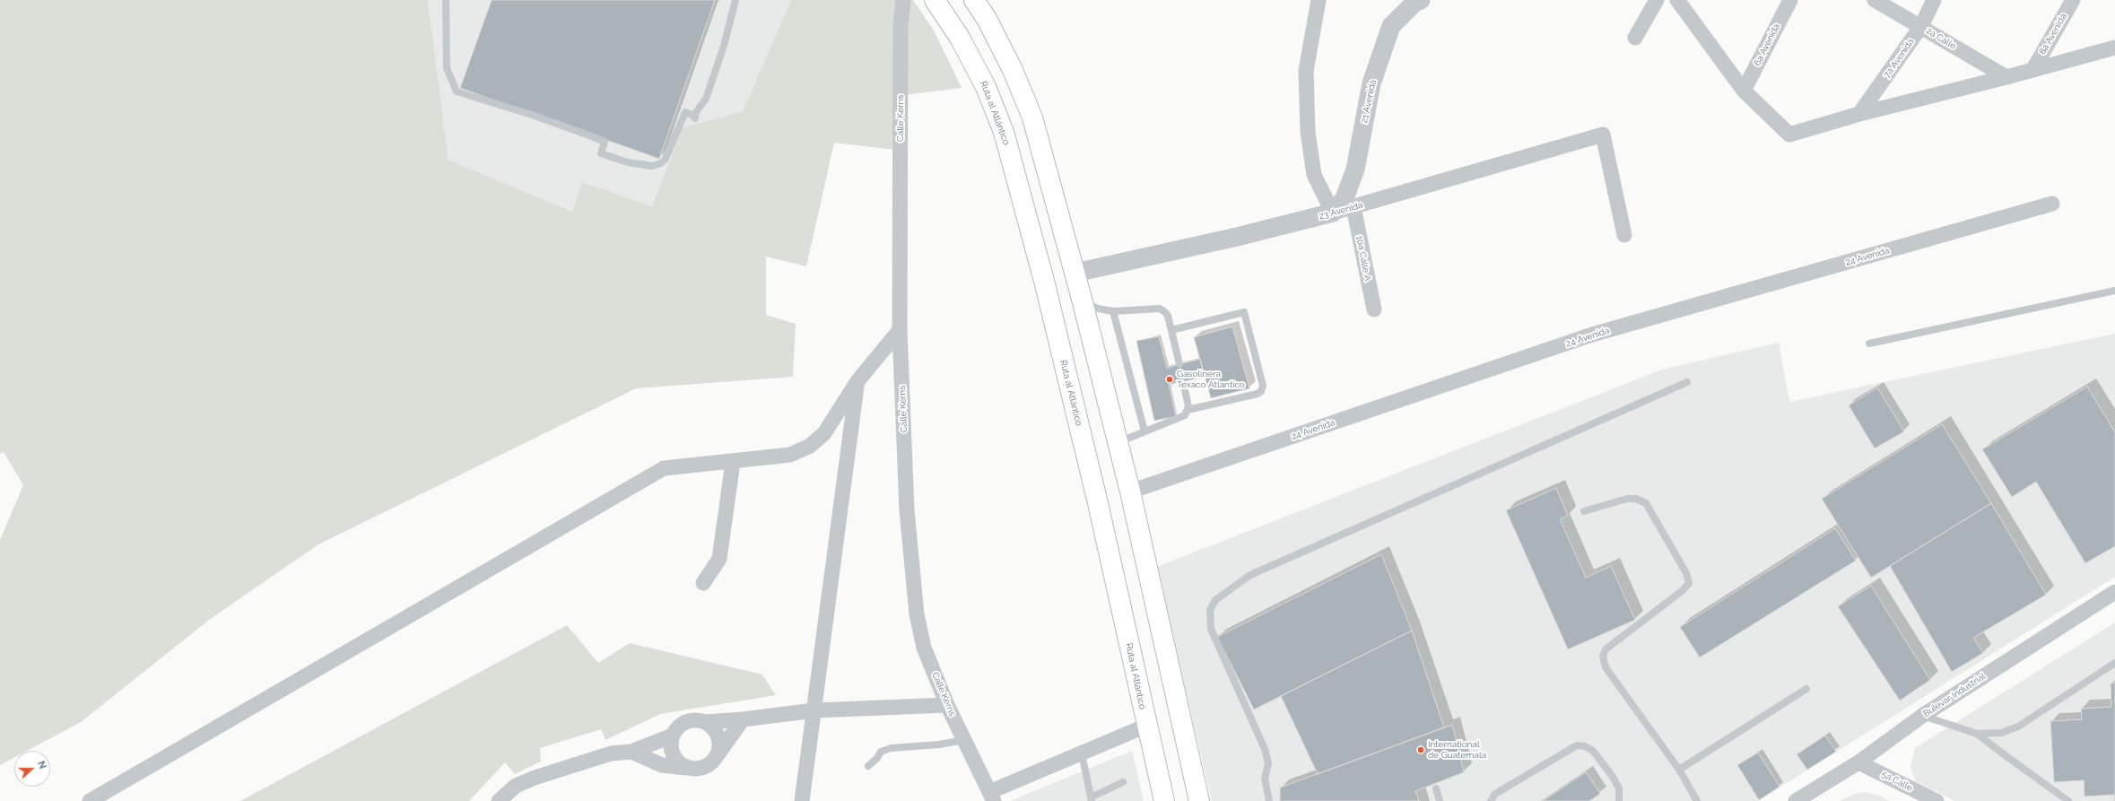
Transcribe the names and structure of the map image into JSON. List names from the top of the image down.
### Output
{
  "streets": {
    "highway": ["Ruta al Atlántico"],
    "street": [
      "8a Avenida",
      "2a Calle",
      "6a Avenida",
      "7a Avenida",
      "21 Avenida",
      "Calle Kerns",
      "23 Avenida",
      "24 Avenida",
      "10a Calle A",
      "Bulevar Industrial",
      "5a Calle"
    ]
  },
  "crossings": [
    ["2a Calle", "7a Avenida"],
    ["21 Avenida", "23 Avenida"],
    ["23 Avenida", "10a Calle A"],
    ["Bulevar Industrial", "5a Calle"]
  ],
  "places": ["Gasolinera Texaco Atlantico", "International de Guatemala"],
  "north": "right"
}
